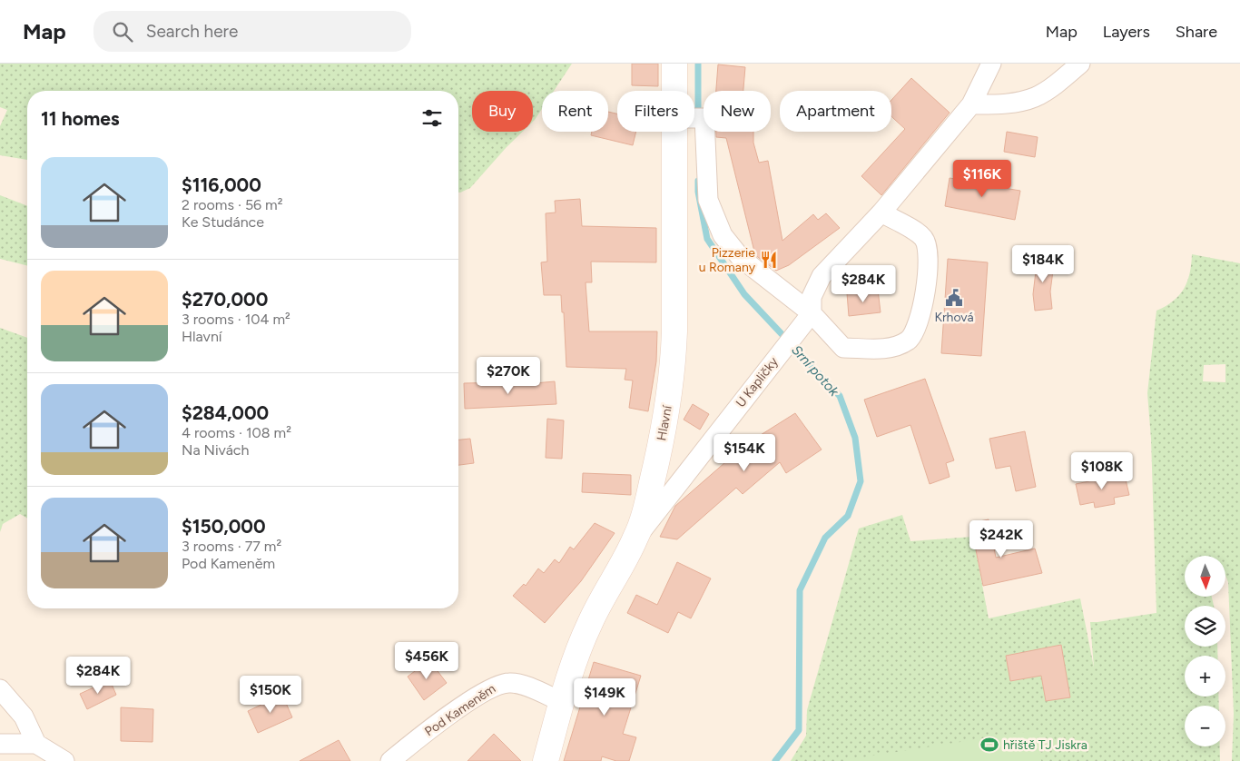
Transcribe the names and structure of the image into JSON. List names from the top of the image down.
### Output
{
  "streets": {
    "street": ["U Kapličky", "Hlavní", "Pod Kameněm"]
  },
  "crossings": [
    ["U Kapličky", "Hlavní"],
    ["Hlavní", "Pod Kameněm"]
  ],
  "water": ["Srní potok"],
  "places": {
    "restaurant": ["Pizzerie u Romany"],
    "public building": ["Krhová"],
    "sports": ["hřiště TJ Jiskra"]
  },
  "north": "bottom",
  "page": {
    "header": "Map",
    "search": "Search here",
    "nav": ["Map", "Layers", "Share"],
    "chip": [
      "Buy",
      "Rent",
      "Filters",
      "New",
      "Apartment"
    ],
    "heading": "11 homes",
    "list": [
      {
        "name": "$116,000",
        "note": "2 rooms · 56 m² · Ke Studánce"
      },
      {
        "name": "$270,000",
        "note": "3 rooms · 104 m² · Hlavní"
      },
      {
        "name": "$284,000",
        "note": "4 rooms · 108 m² · Na Nivách"
      },
      {
        "name": "$150,000",
        "note": "3 rooms · 77 m² · Pod Kameněm"
      }
    ],
    "price": [
      "$116K",
      "$184K",
      "$284K",
      "$270K",
      "$154K",
      "$108K",
      "$242K",
      "$456K",
      "$284K",
      "$150K",
      "$149K"
    ],
    "map_buttons": ["+", "−"]
  }
}
